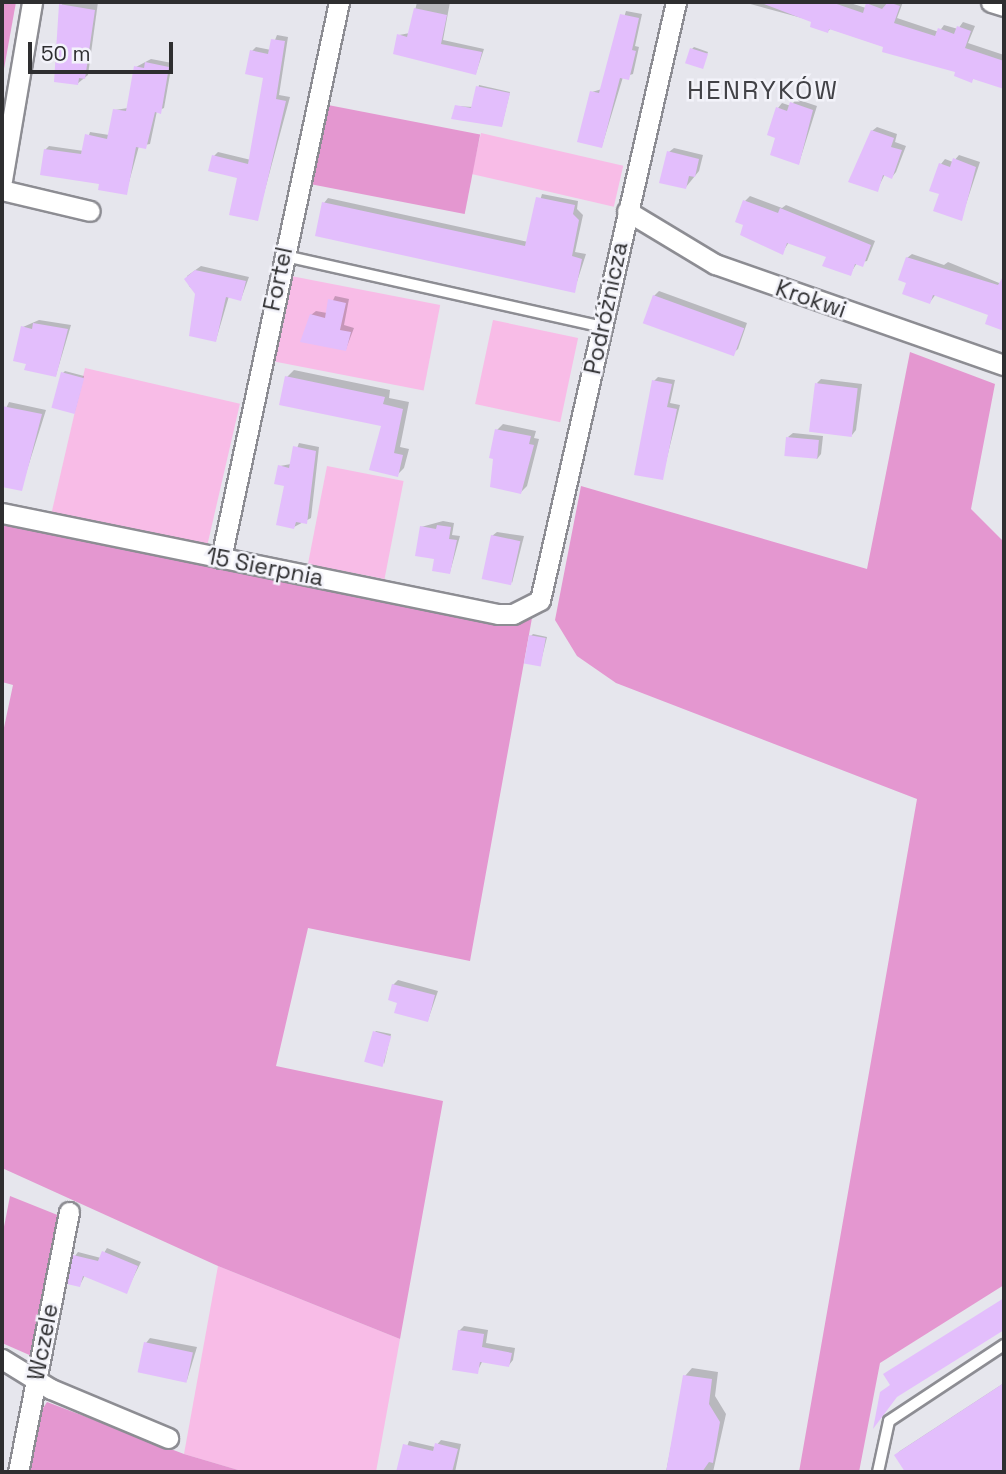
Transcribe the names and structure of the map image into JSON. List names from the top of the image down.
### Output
{
  "streets": {
    "street": [
      "Fortel",
      "Krokwi",
      "Podróżnicza",
      "15 Sierpnia",
      "Wczele"
    ]
  },
  "crossings": [
    ["Fortel", "15 Sierpnia"],
    ["Krokwi", "Podróżnicza"],
    ["Podróżnicza", "15 Sierpnia"]
  ],
  "districts": ["HENRYKÓW"],
  "scale_bar": "50 m"
}
